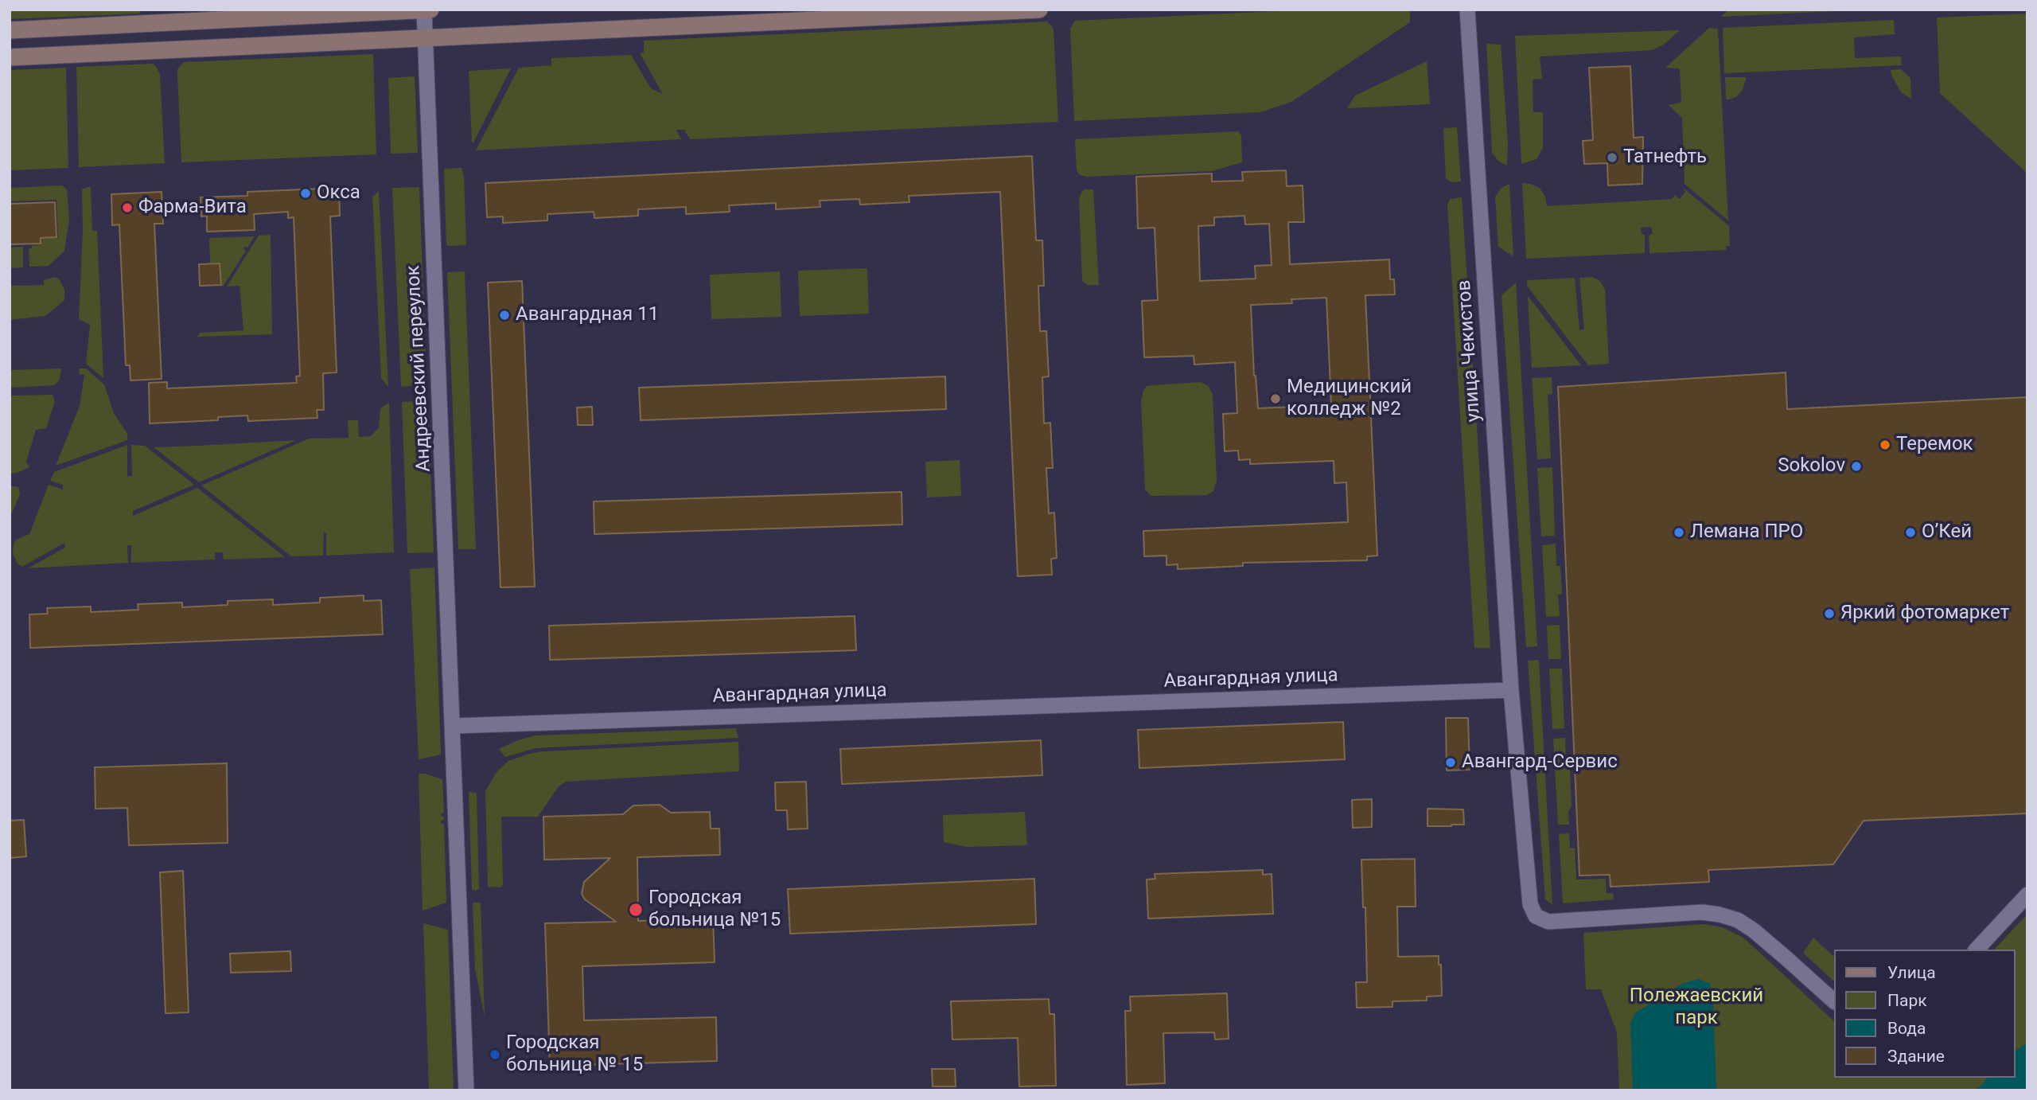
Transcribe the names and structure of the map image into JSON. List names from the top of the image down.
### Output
{
  "streets": {
    "street": ["улица Чекистов", "Андреевский переулок", "Авангардная улица"]
  },
  "crossings": [
    ["улица Чекистов", "Авангардная улица"],
    ["Андреевский переулок", "Авангардная улица"]
  ],
  "parks": ["Полежаевский парк"],
  "places": [
    "Татнефть",
    "Окса",
    "Фарма-Вита",
    "Авангардная 11",
    "Медицинский колледж №2",
    "Теремок",
    "Sokolov",
    "Лемана ПРО",
    "О’Кей",
    "Яркий фотомаркет",
    "Авангард-Сервис",
    "Городская больница №15",
    "Городская больница № 15"
  ],
  "legend": [
    "Улица",
    "Парк",
    "Вода",
    "Здание"
  ]
}
